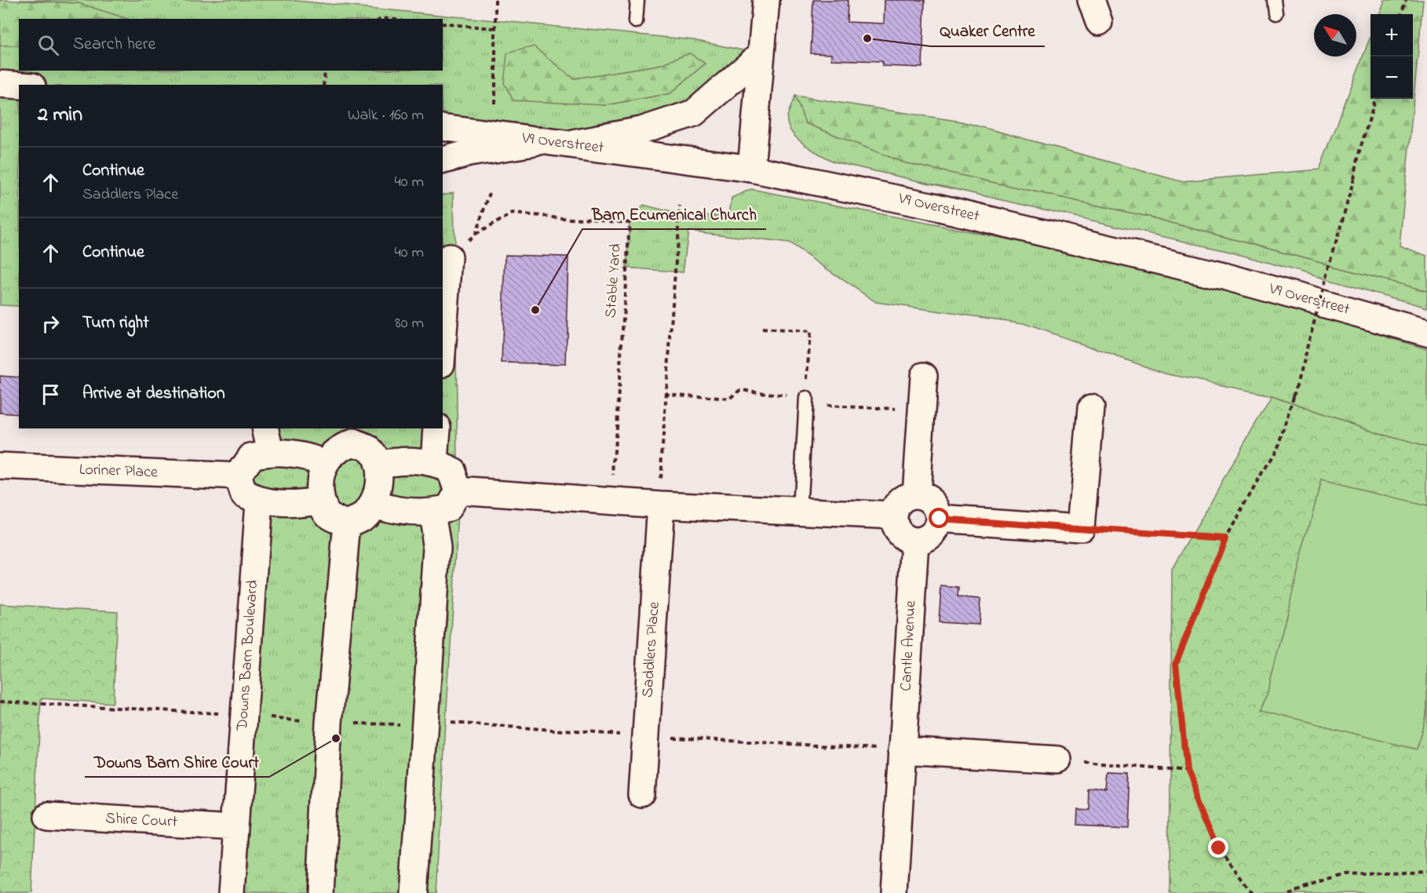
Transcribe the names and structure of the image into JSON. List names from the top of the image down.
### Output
{
  "streets": {
    "street": [
      "V9 Overstreet",
      "Loriner Place",
      "Cantle Avenue",
      "Saddlers Place",
      "Downs Barn Boulevard",
      "Shire Court"
    ],
    "path": ["Stable Yard"]
  },
  "crossings": [
    ["Downs Barn Boulevard", "Shire Court"]
  ],
  "places": ["Quaker Centre", "Barn Ecumenical Church", "Downs Barn Shire Court"],
  "north": "top left",
  "page": {
    "map_buttons": ["+", "−"],
    "search": "Search here",
    "heading": ["2 min", "Walk · 160 m"],
    "list": [
      ["Continue", "Saddlers Place", "40 m"],
      ["Continue", "40 m"],
      ["Turn right", "80 m"],
      "Arrive at destination"
    ]
  }
}
